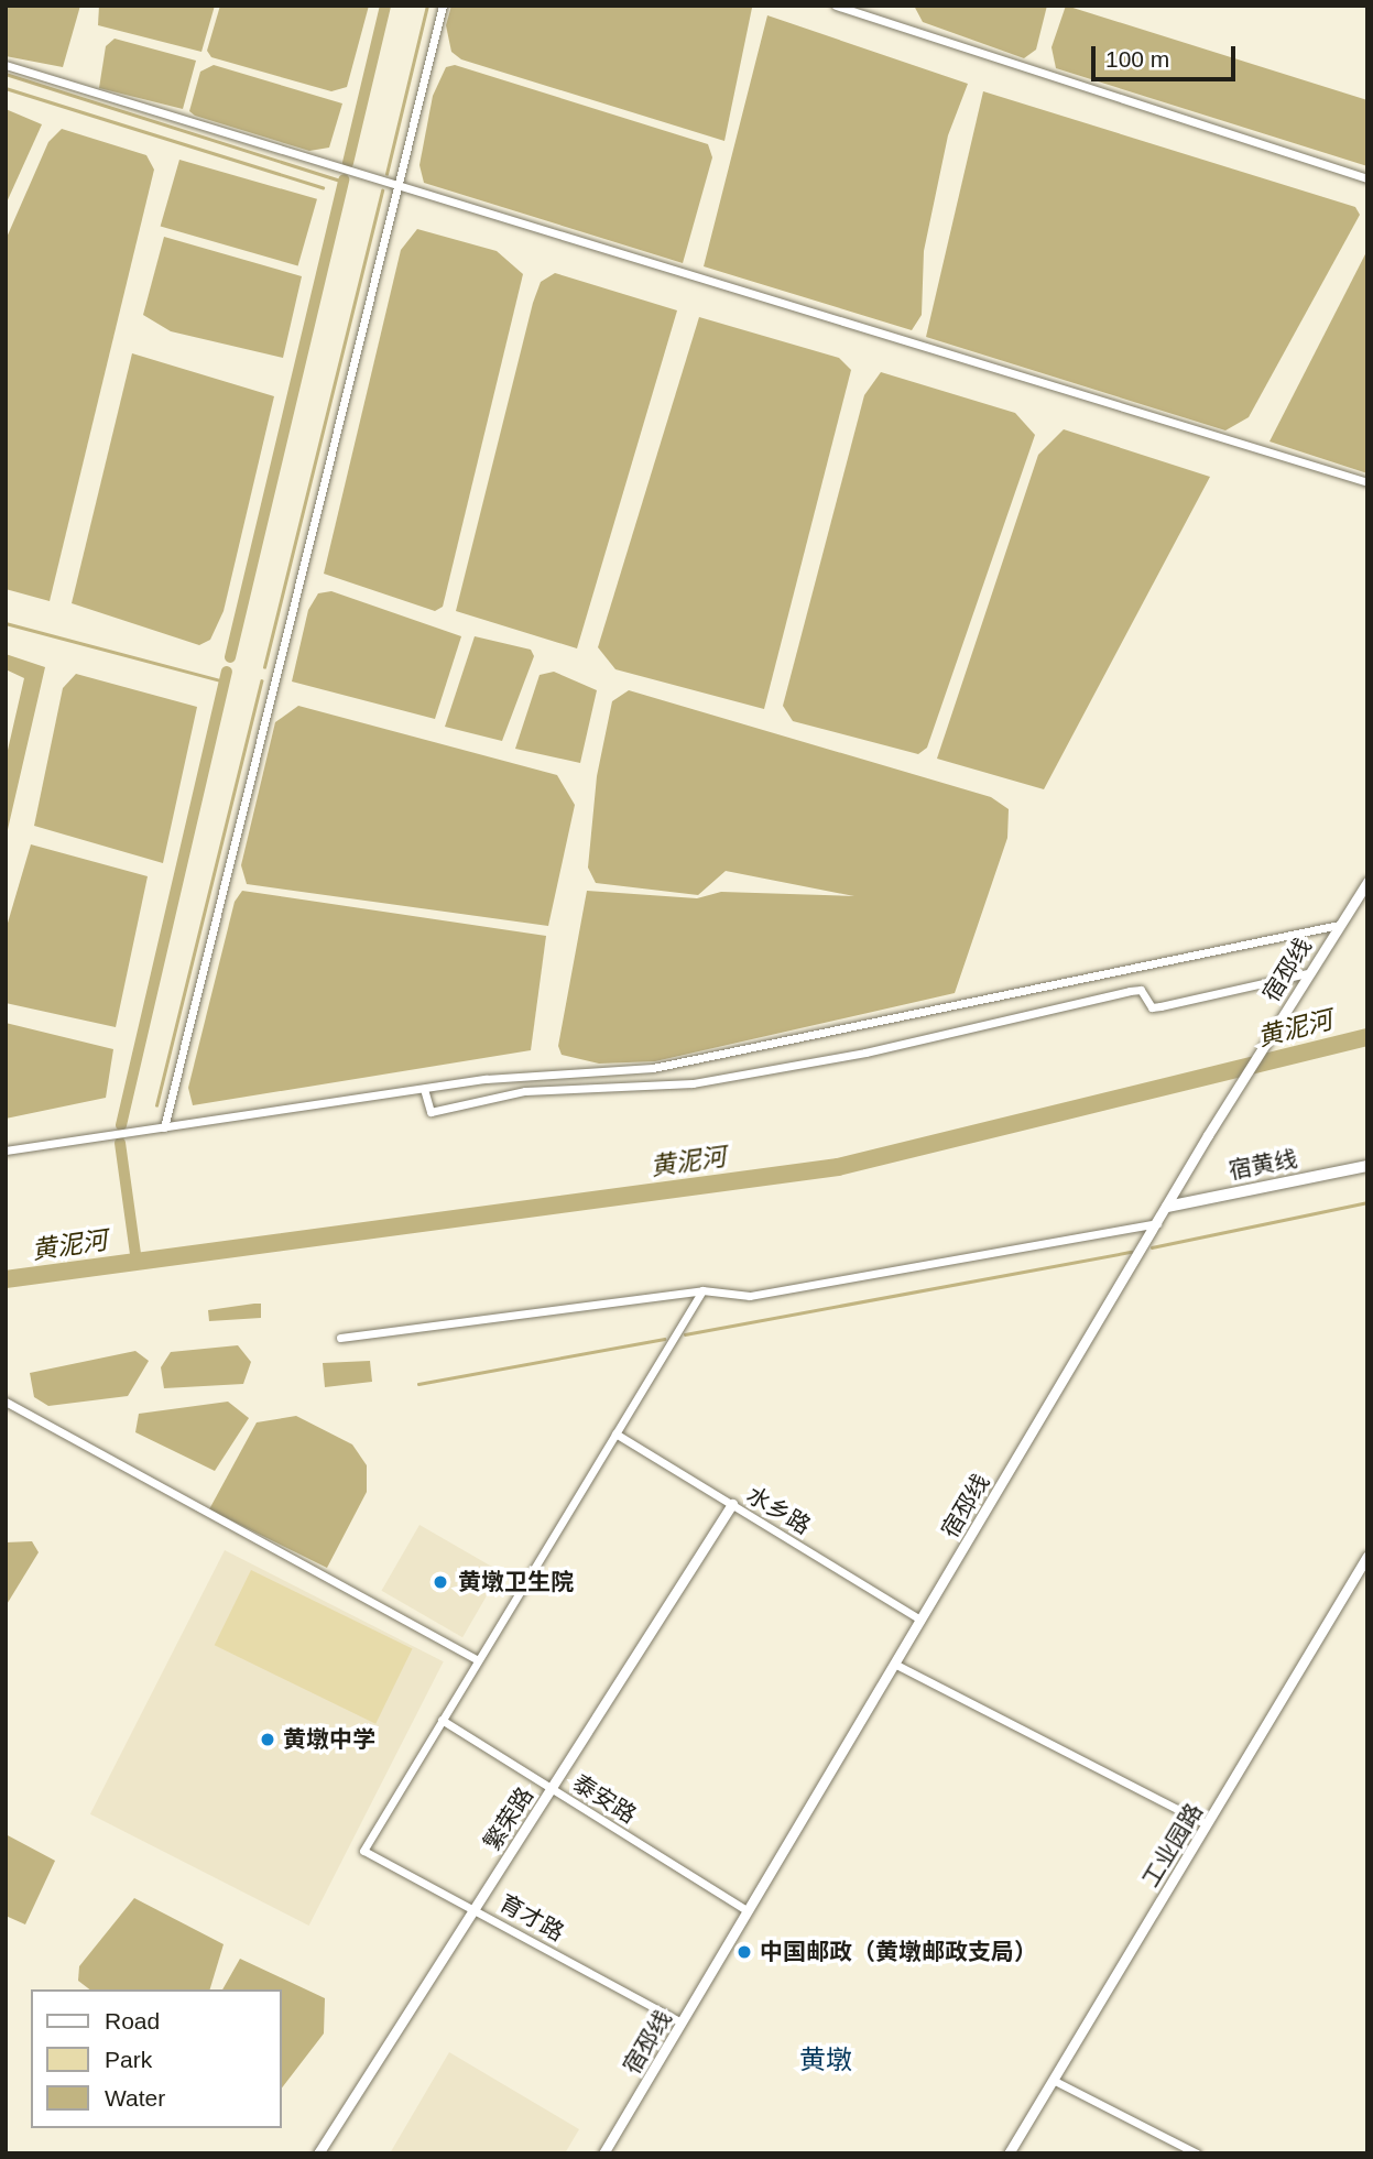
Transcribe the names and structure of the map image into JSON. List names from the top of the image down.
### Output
{
  "streets": {
    "main road": ["宿黄线"],
    "street": [
      "宿邳线",
      "水乡路",
      "泰安路",
      "繁荣路",
      "工业园路",
      "育才路"
    ]
  },
  "crossings": [
    ["宿邳线", "宿黄线"],
    ["宿邳线", "水乡路"],
    ["宿邳线", "泰安路"],
    ["宿邳线", "育才路"],
    ["水乡路", "繁荣路"],
    ["泰安路", "繁荣路"],
    ["泰安路", "育才路"],
    ["繁荣路", "育才路"]
  ],
  "districts": ["黄墩"],
  "water": ["黄泥河"],
  "places": ["黄墩卫生院", "黄墩中学", "中国邮政（黄墩邮政支局）"],
  "legend": ["Road", "Park", "Water"],
  "scale_bar": "100 m"
}
